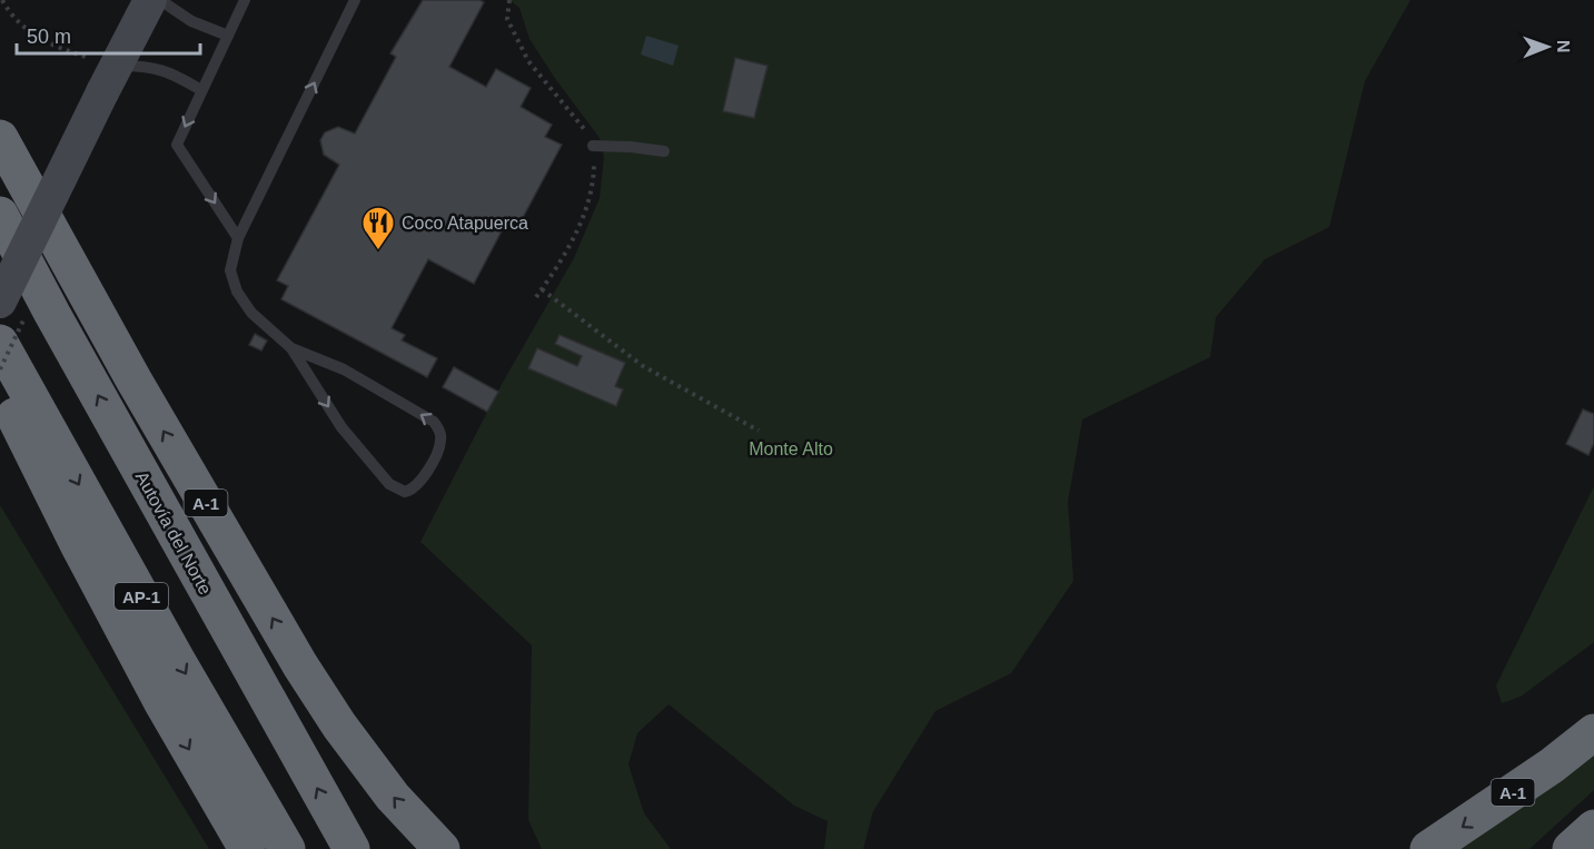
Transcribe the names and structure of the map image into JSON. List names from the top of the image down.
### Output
{
  "streets": {
    "highway": ["A-1", "Autovía del Norte", "AP-1"]
  },
  "parks": ["Monte Alto"],
  "places": {
    "restaurant": ["Coco Atapuerca"]
  },
  "scale_bar": "50 m",
  "north": "right"
}
